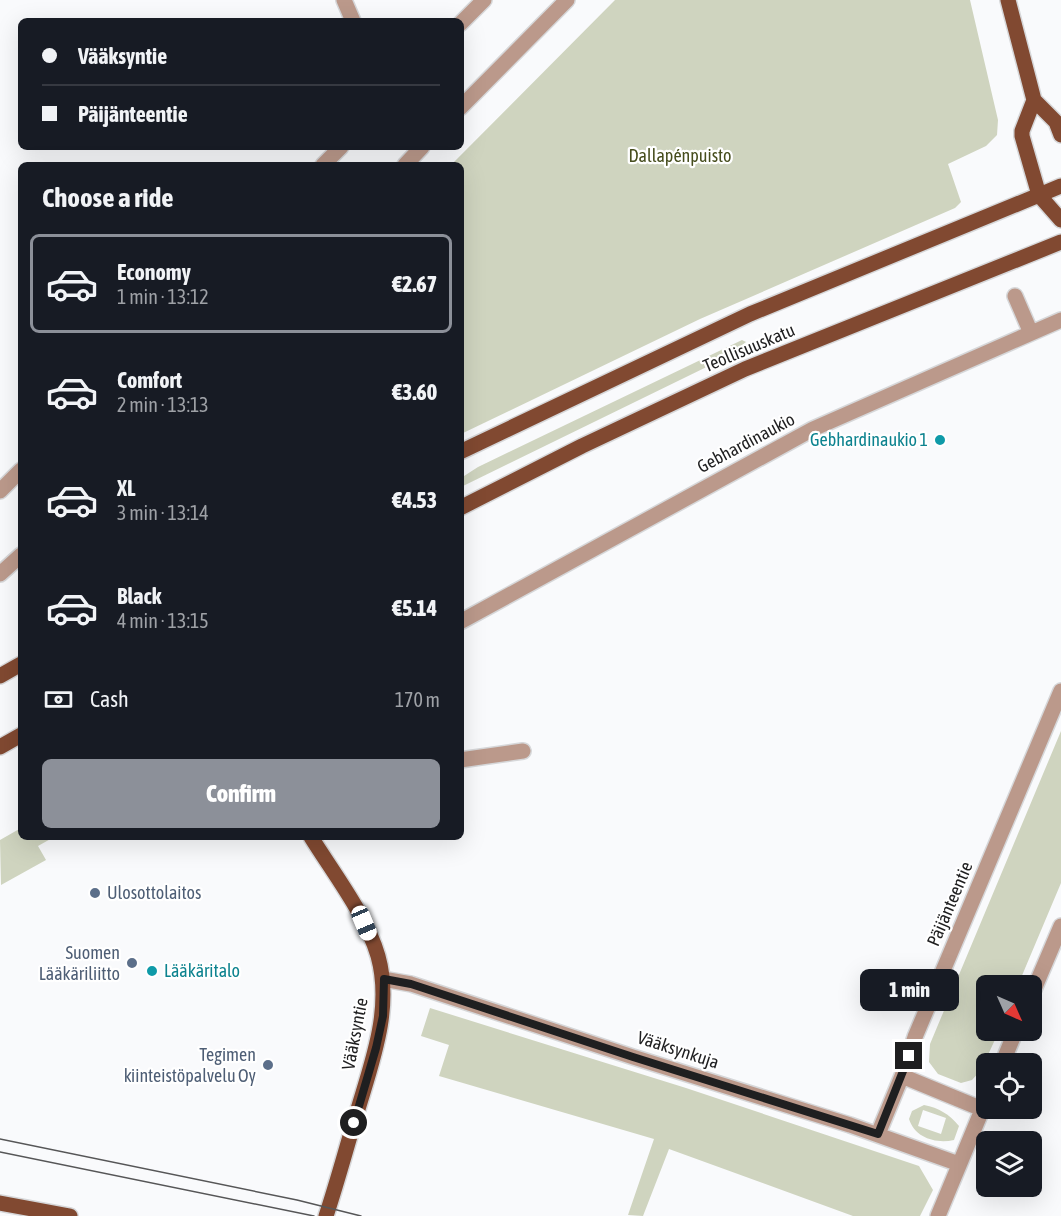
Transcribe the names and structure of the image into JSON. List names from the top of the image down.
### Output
{
  "streets": {
    "main road": ["Teollisuuskatu", "Vääksyntie"],
    "street": ["Gebhardinaukio", "Päijänteentie", "Vääksynkuja"]
  },
  "crossings": [
    ["Päijänteentie", "Vääksynkuja"],
    ["Vääksyntie", "Vääksynkuja"]
  ],
  "parks": ["Dallapénpuisto"],
  "places": [
    "Gebhardinaukio 1",
    "Ulosottolaitos",
    "Suomen Lääkäriliitto",
    "Lääkäritalo",
    "Tegimen kiinteistöpalvelu Oy"
  ],
  "north": "bottom right",
  "page": {
    "banner": ["Vääksyntie", "Päijänteentie"],
    "heading": "Choose a ride",
    "list": [
      {
        "name": "Economy",
        "note": "1 min · 13:12",
        "value": "€2.67"
      },
      {
        "name": "Comfort",
        "note": "2 min · 13:13",
        "value": "€3.60"
      },
      {
        "name": "XL",
        "note": "3 min · 13:14",
        "value": "€4.53"
      },
      {
        "name": "Black",
        "note": "4 min · 13:15",
        "value": "€5.14"
      }
    ],
    "pay": ["Cash", "170 m"],
    "buttons": "Confirm",
    "bubble": "1 min"
  }
}
